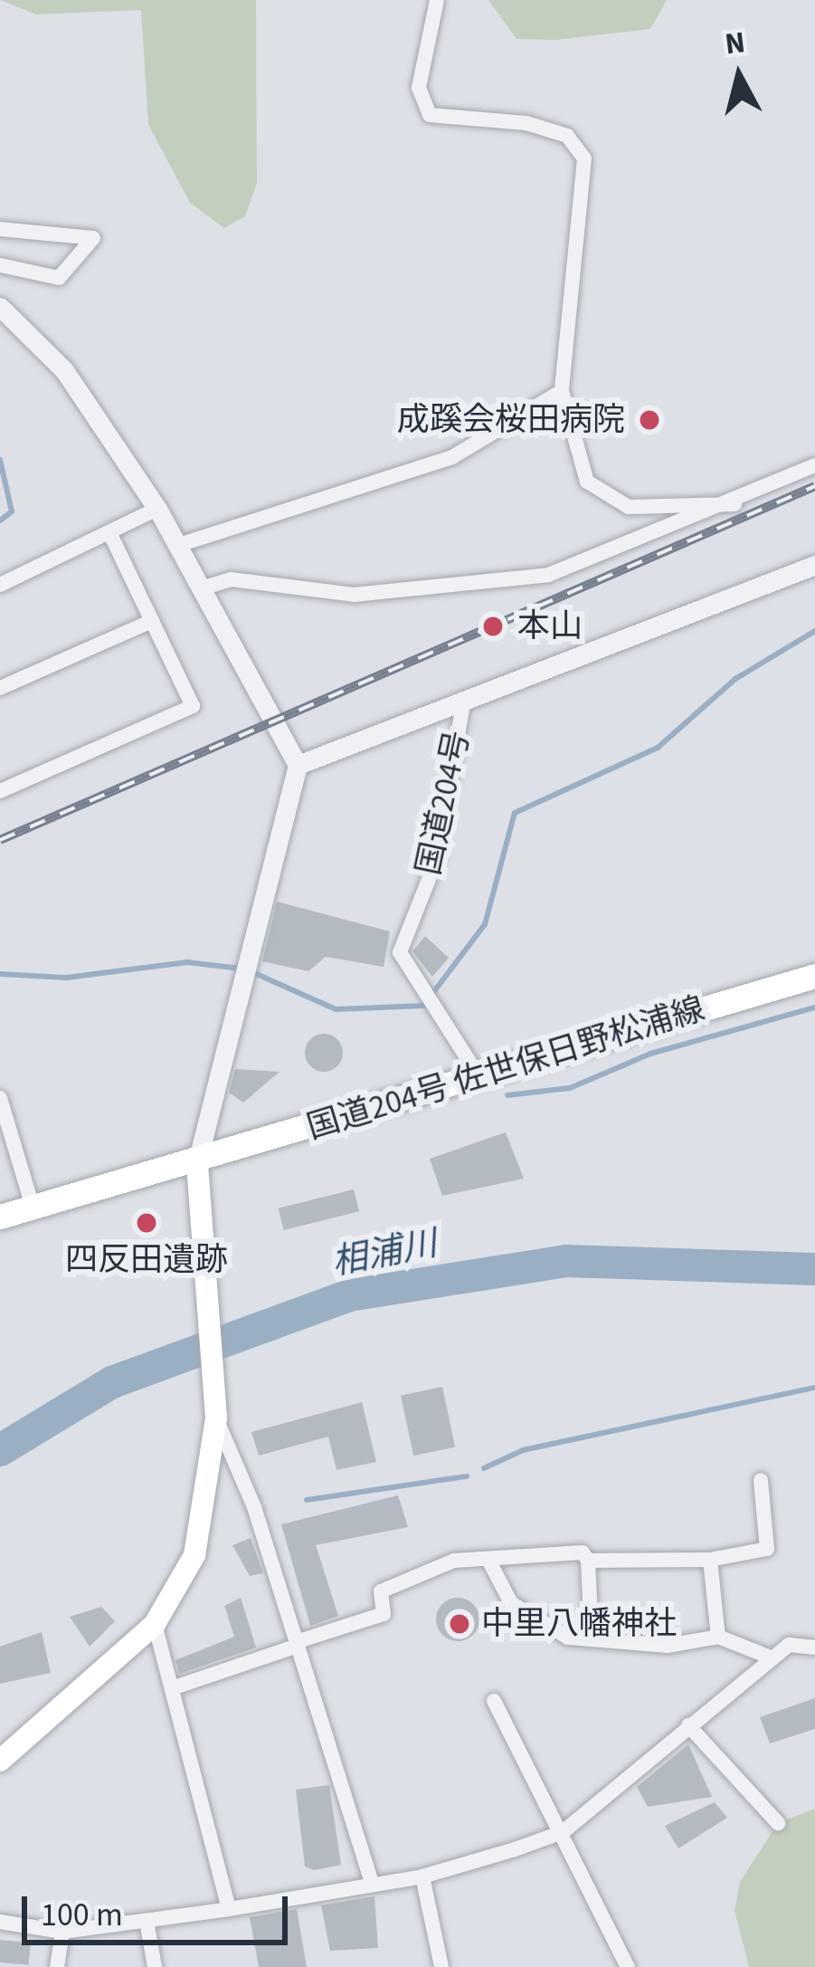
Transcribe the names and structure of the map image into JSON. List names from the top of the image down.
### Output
{
  "streets": {
    "highway": ["国道204号 佐世保日野松浦線"],
    "street": ["国道204号"]
  },
  "crossings": [
    ["国道204号", "国道204号 佐世保日野松浦線"]
  ],
  "water": ["相浦川"],
  "places": [
    "成蹊会桜田病院",
    "本山",
    "四反田遺跡",
    "中里八幡神社"
  ],
  "scale_bar": "100 m",
  "north": "top"
}
